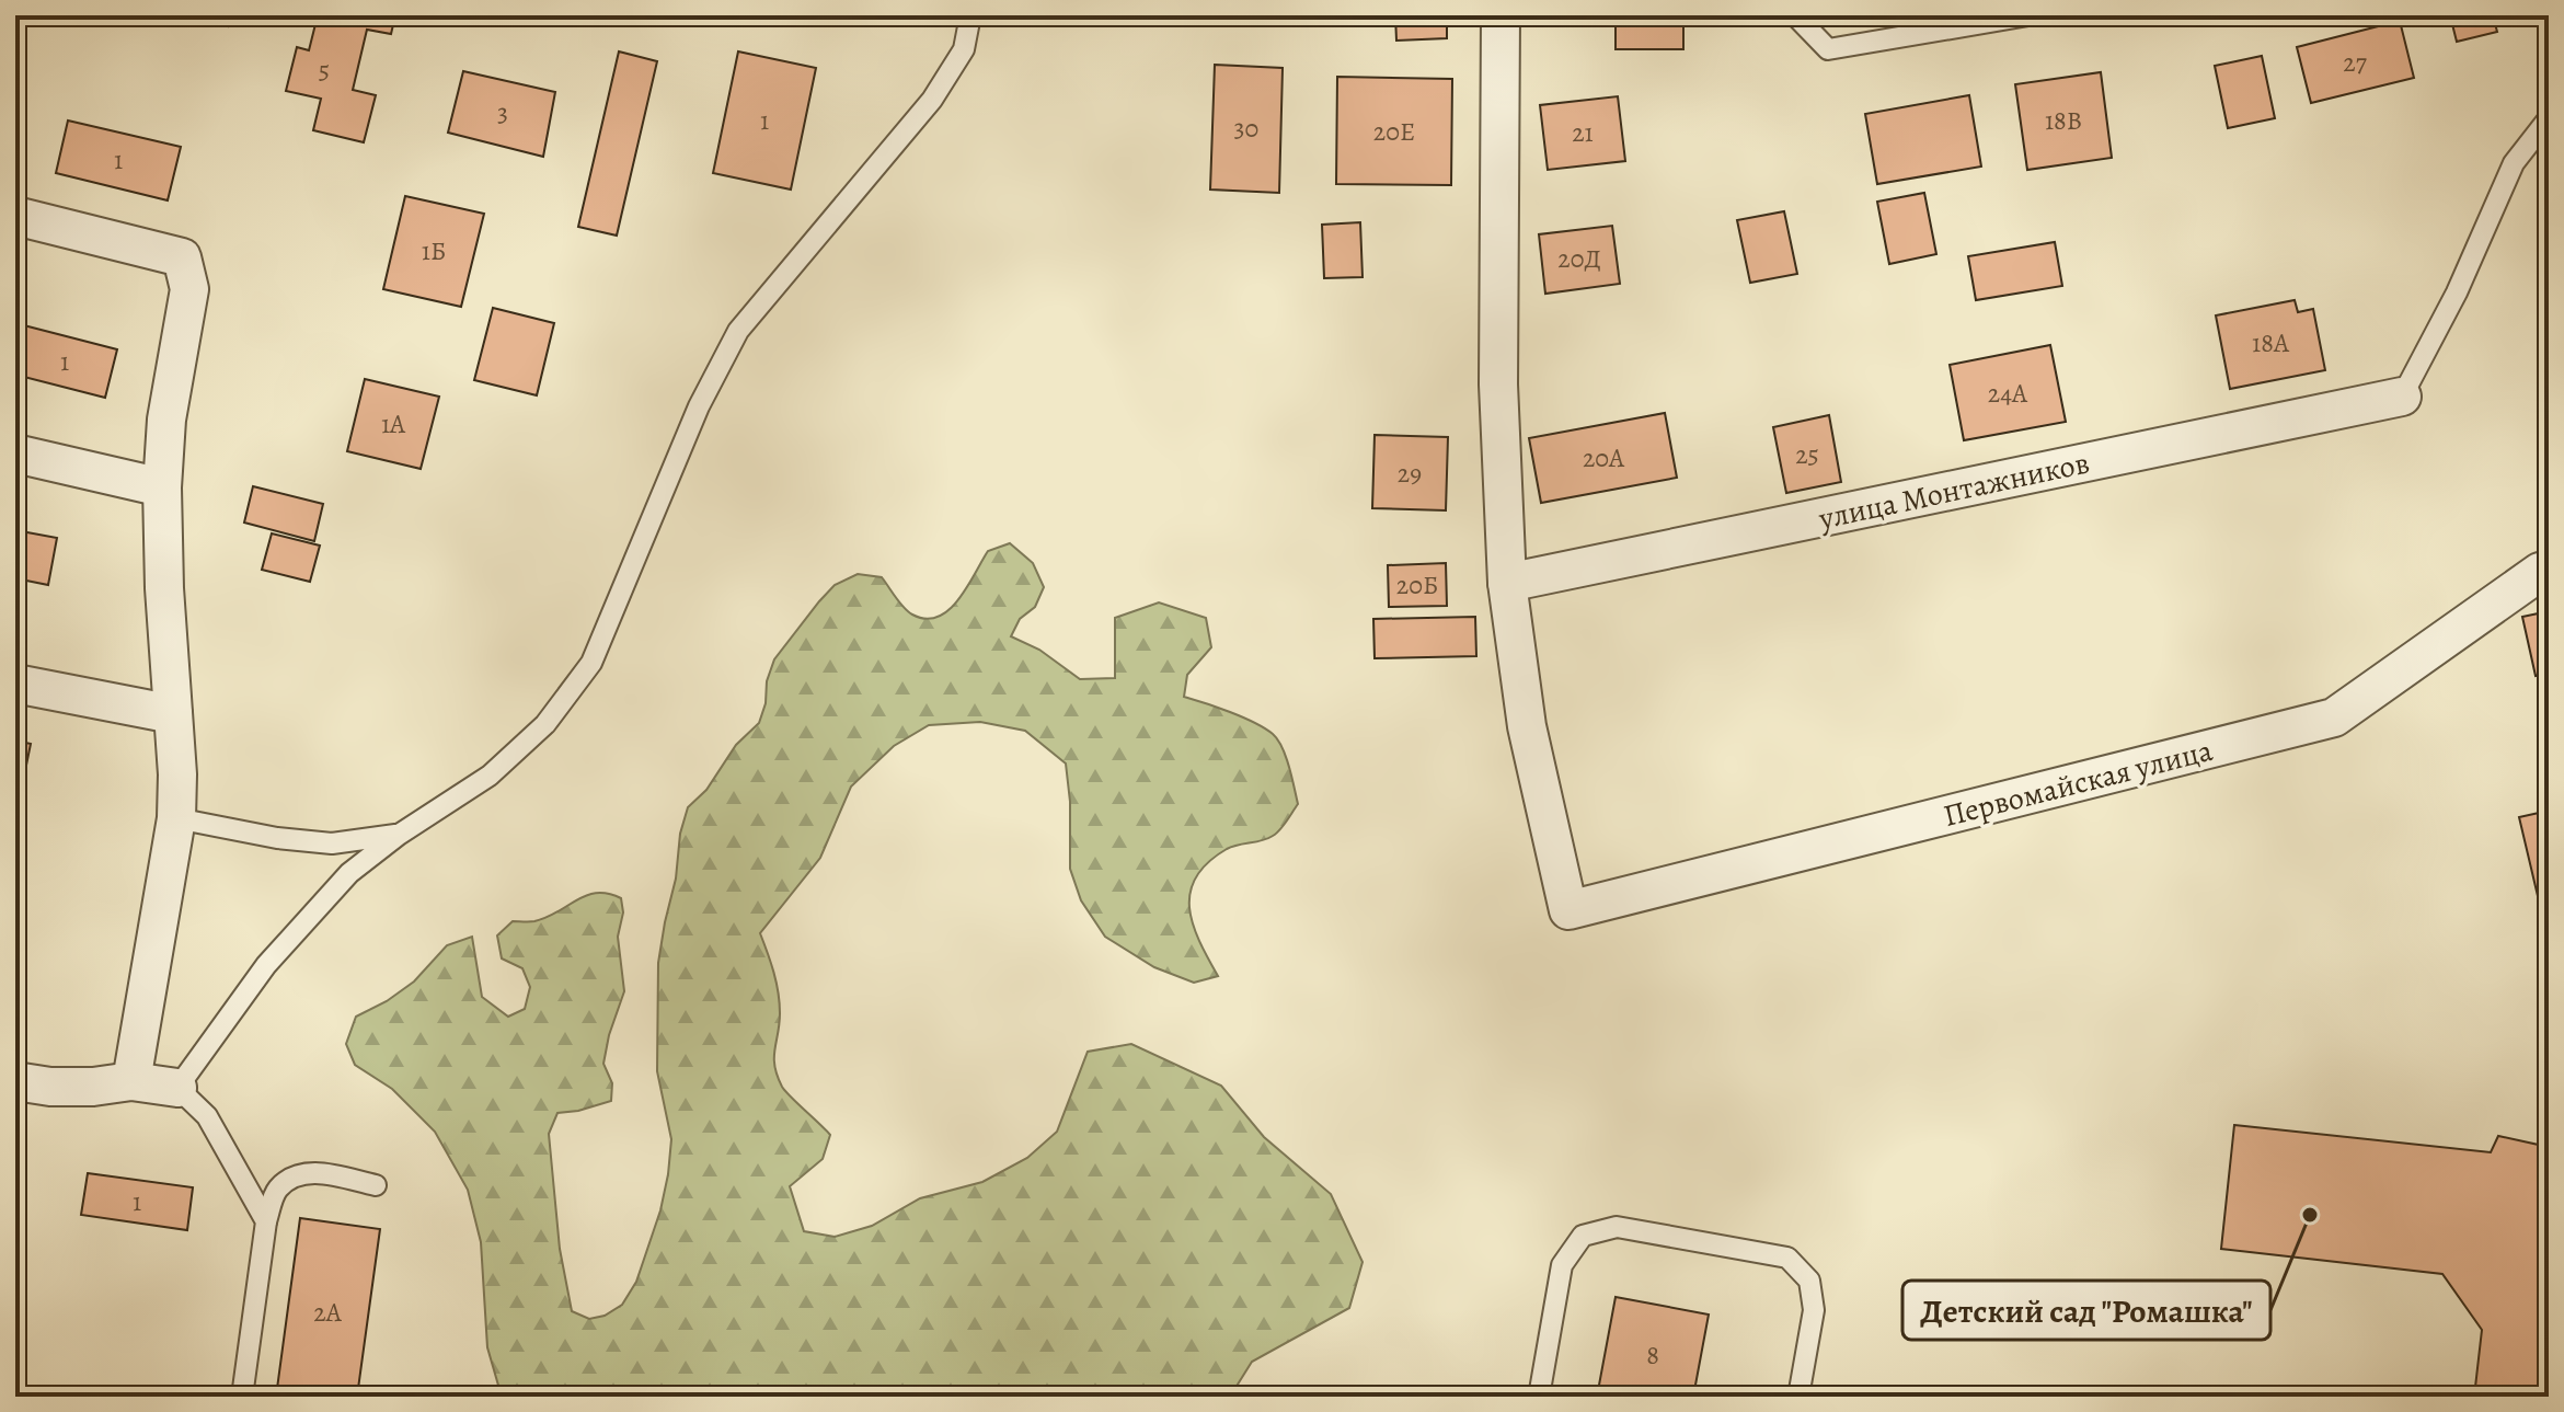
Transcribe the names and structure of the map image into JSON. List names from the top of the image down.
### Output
{
  "streets": {
    "street": ["улица Монтажников", "Первомайская улица"]
  },
  "crossings": [
    ["улица Монтажников", "Первомайская улица"]
  ],
  "places": ["Детский сад \"Ромашка\""],
  "house_numbers": [
    "27",
    "5",
    "3",
    "1",
    "18В",
    "30",
    "20Е",
    "21",
    "1",
    "1Б",
    "20Д",
    "18А",
    "1",
    "24А",
    "1А",
    "25",
    "20А",
    "29",
    "20Б",
    "1",
    "2А",
    "8"
  ]
}
